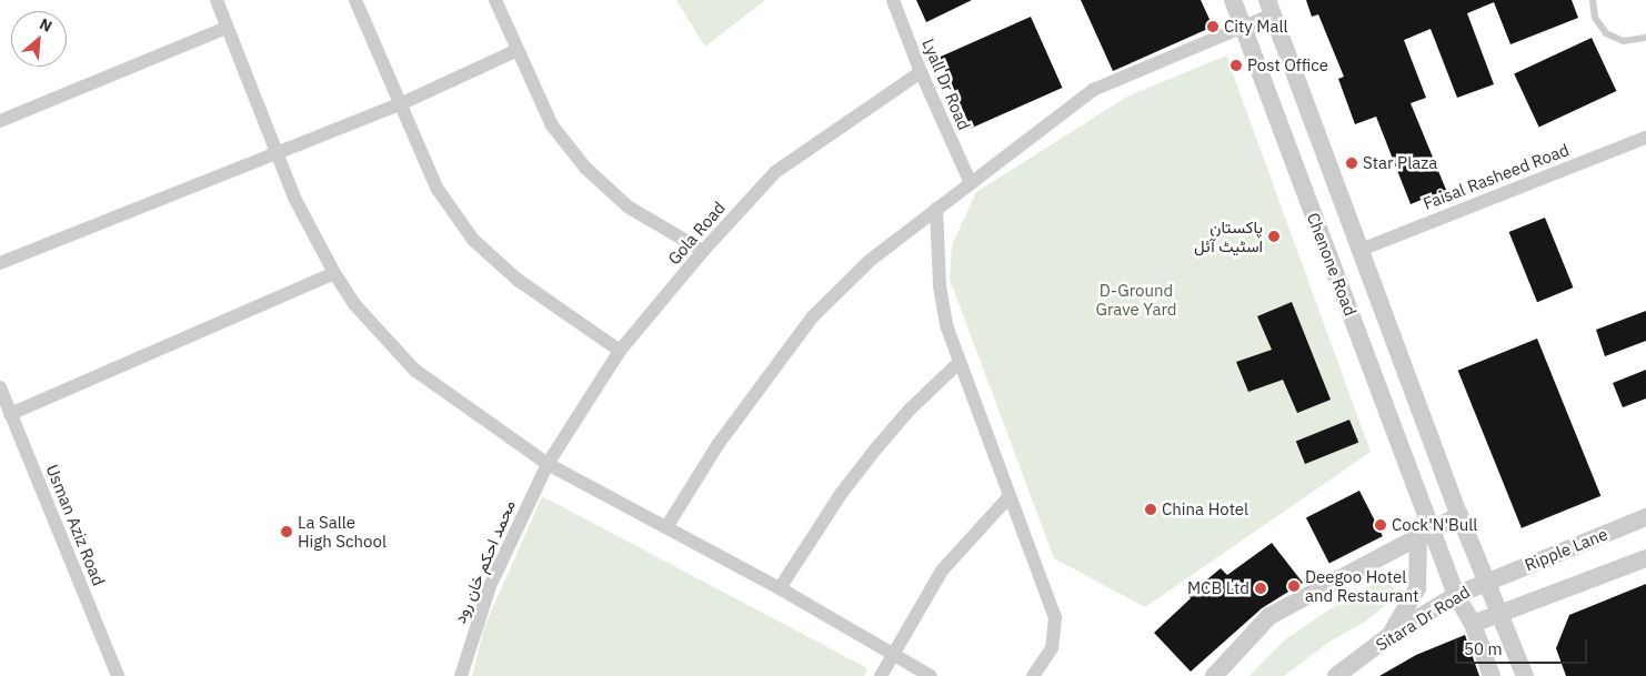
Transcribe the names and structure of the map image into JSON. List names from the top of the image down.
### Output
{
  "streets": {
    "street": [
      "Lyall Dr Road",
      "Faisal Rasheed Road",
      "Gola Road",
      "Chenone Road",
      "Usman Aziz Road",
      "Ripple Lane",
      "محمد احكم خان رود",
      "Sitara Dr Road"
    ]
  },
  "crossings": [
    ["Lyall Dr Road", "Gola Road"],
    ["Faisal Rasheed Road", "Chenone Road"],
    ["Gola Road", "محمد احكم خان رود"],
    ["Chenone Road", "Ripple Lane"],
    ["Chenone Road", "Sitara Dr Road"],
    ["Ripple Lane", "Sitara Dr Road"]
  ],
  "parks": ["D-Ground Grave Yard"],
  "places": [
    "City Mall",
    "Post Office",
    "Star Plaza",
    "پاکستان اسٹیٹ آئل",
    "China Hotel",
    "Cock'N'Bull",
    "La Salle High School",
    "Deegoo Hotel and Restaurant",
    "MCB Ltd"
  ],
  "scale_bar": "50 m",
  "north": "top right"
}
